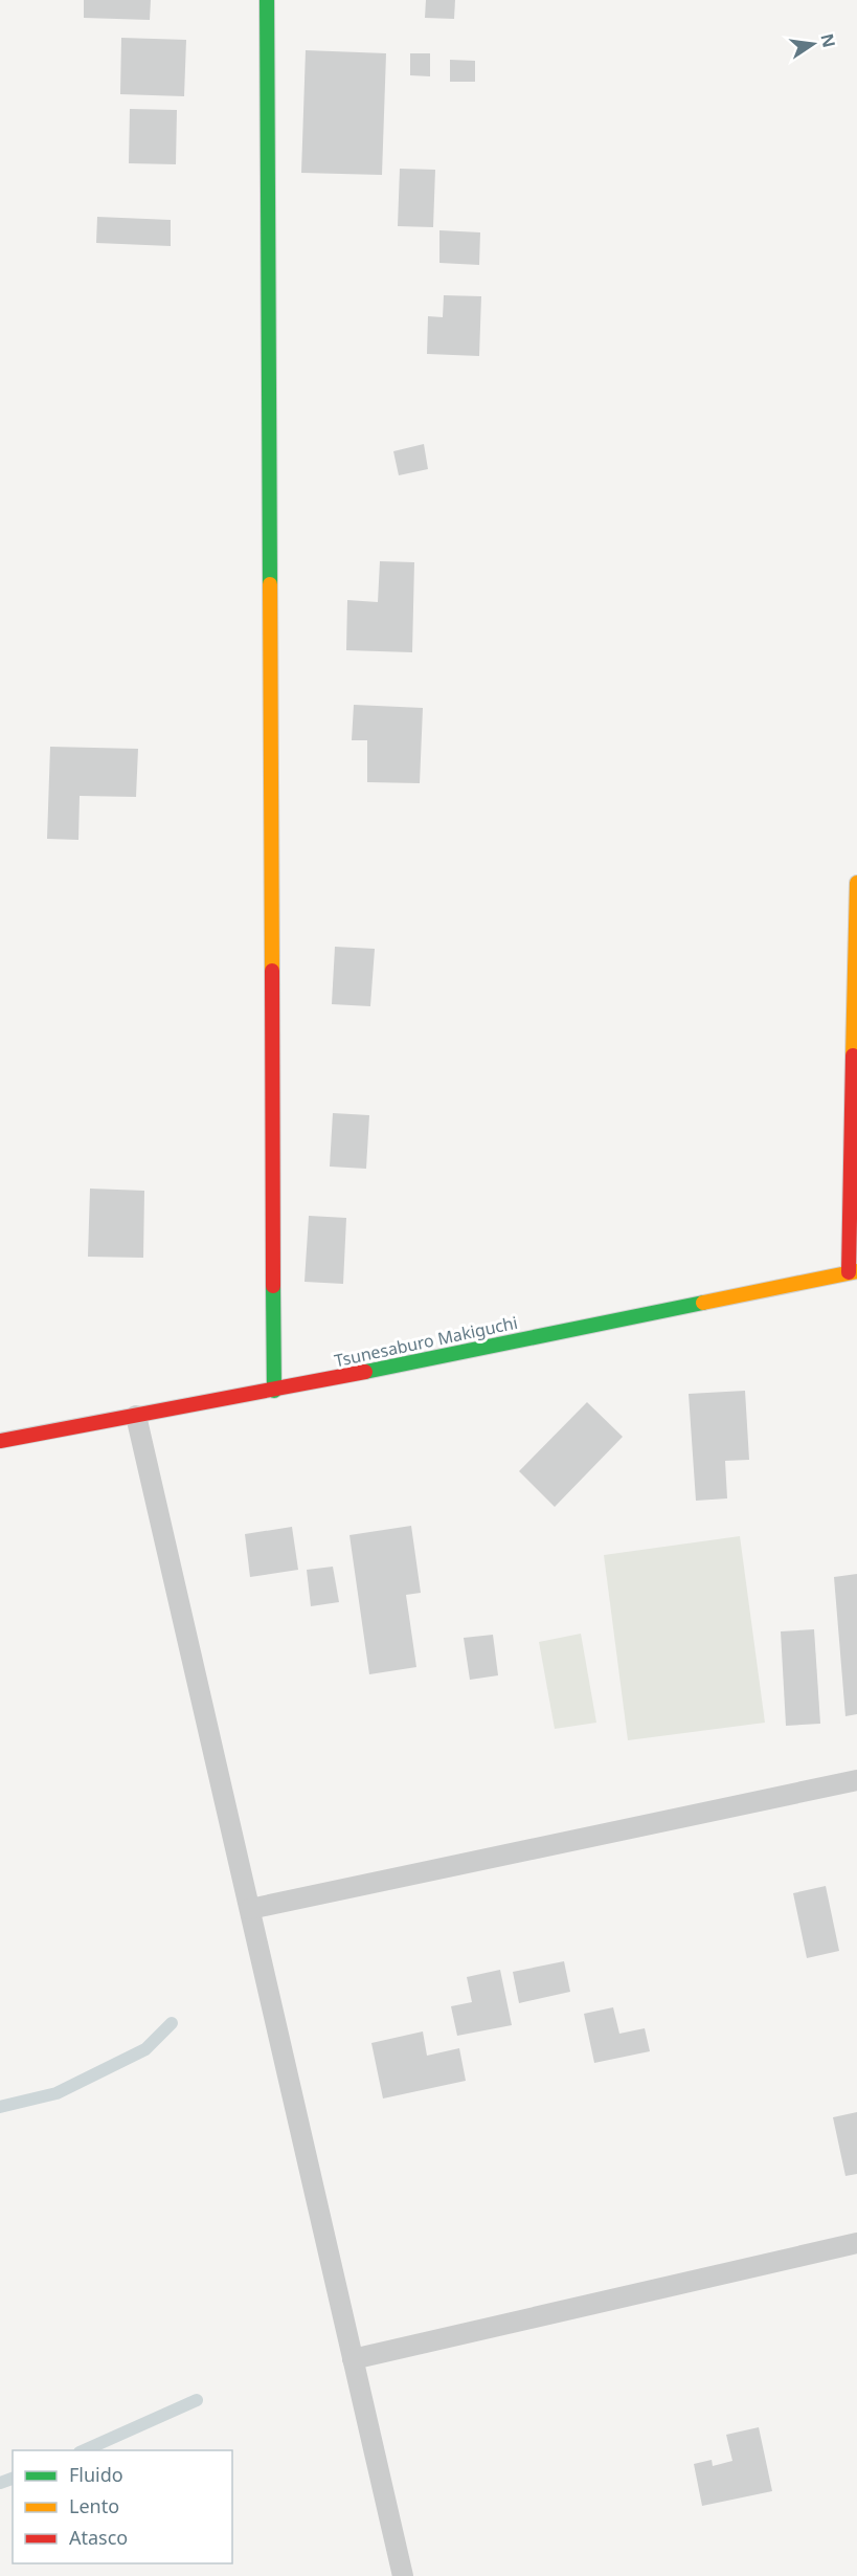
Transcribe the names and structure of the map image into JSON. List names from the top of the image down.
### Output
{
  "streets": {
    "street": ["Tsunesaburo Makiguchi"]
  },
  "legend": ["Fluido", "Lento", "Atasco"],
  "north": "right"
}
